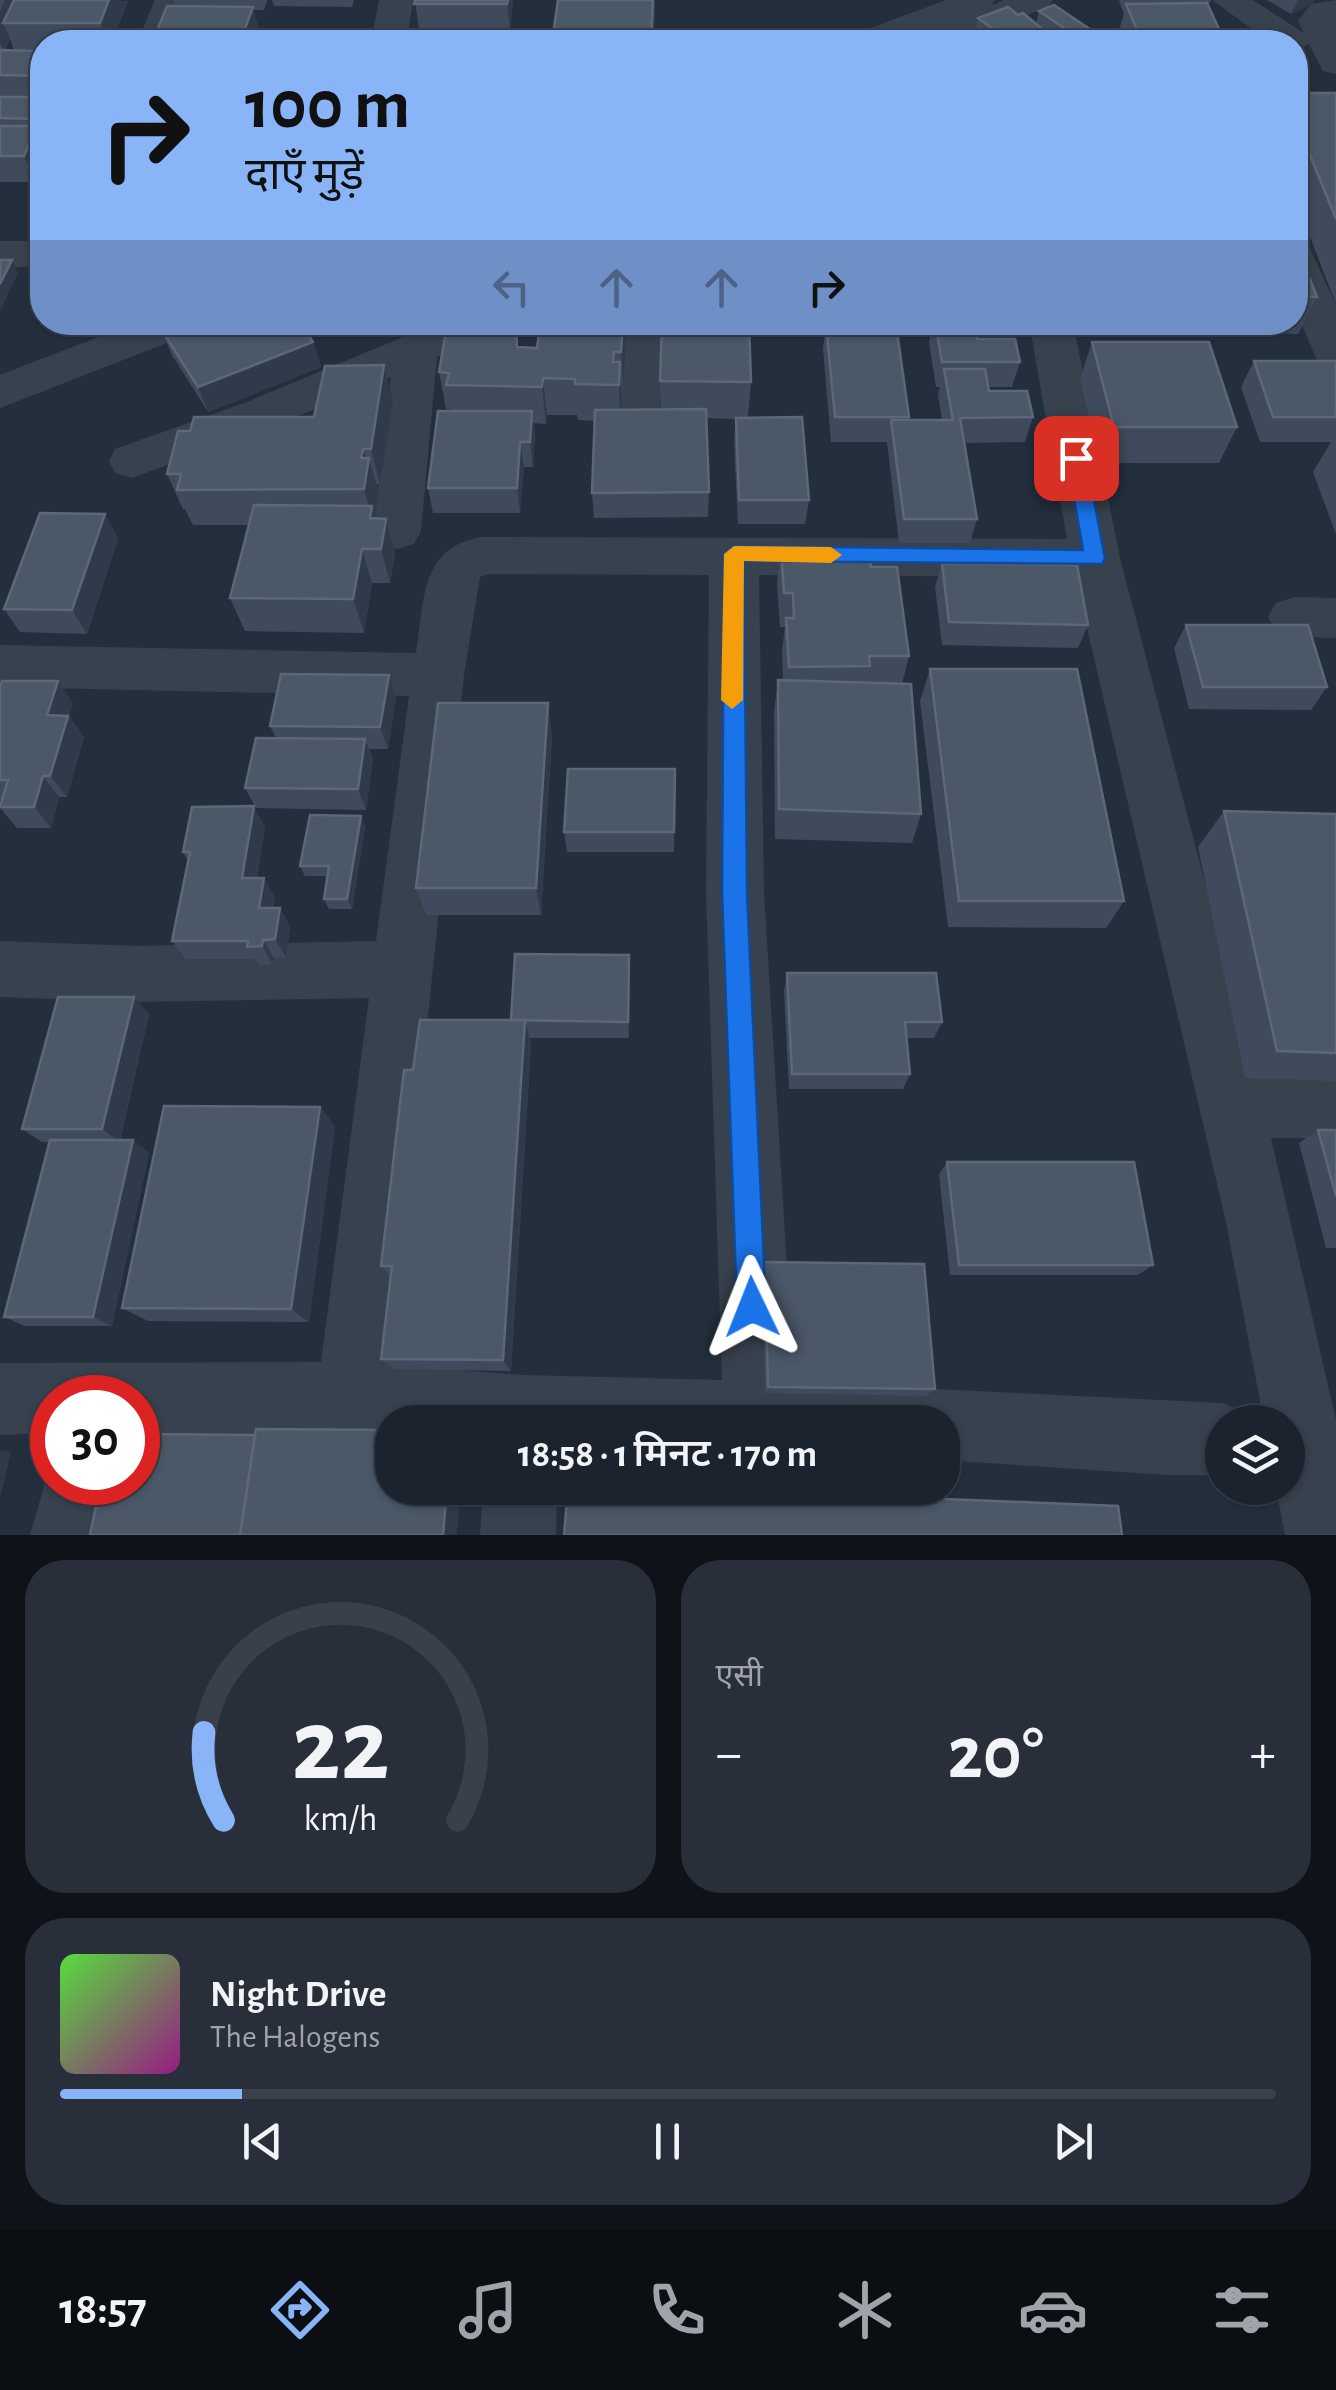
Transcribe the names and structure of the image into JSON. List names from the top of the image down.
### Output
{
  "page": {
    "turn": ["100 m", "दाएँ मुड़ें"],
    "limit": "30",
    "trip": "18:58 · 1 मिनट · 170 m",
    "tile": "एसी",
    "heat": ["−", "20°", "+"],
    "song": ["Night Drive", "The Halogens"],
    "tabs": "18:57",
    "gauge": ["22", "km/h"]
  }
}
